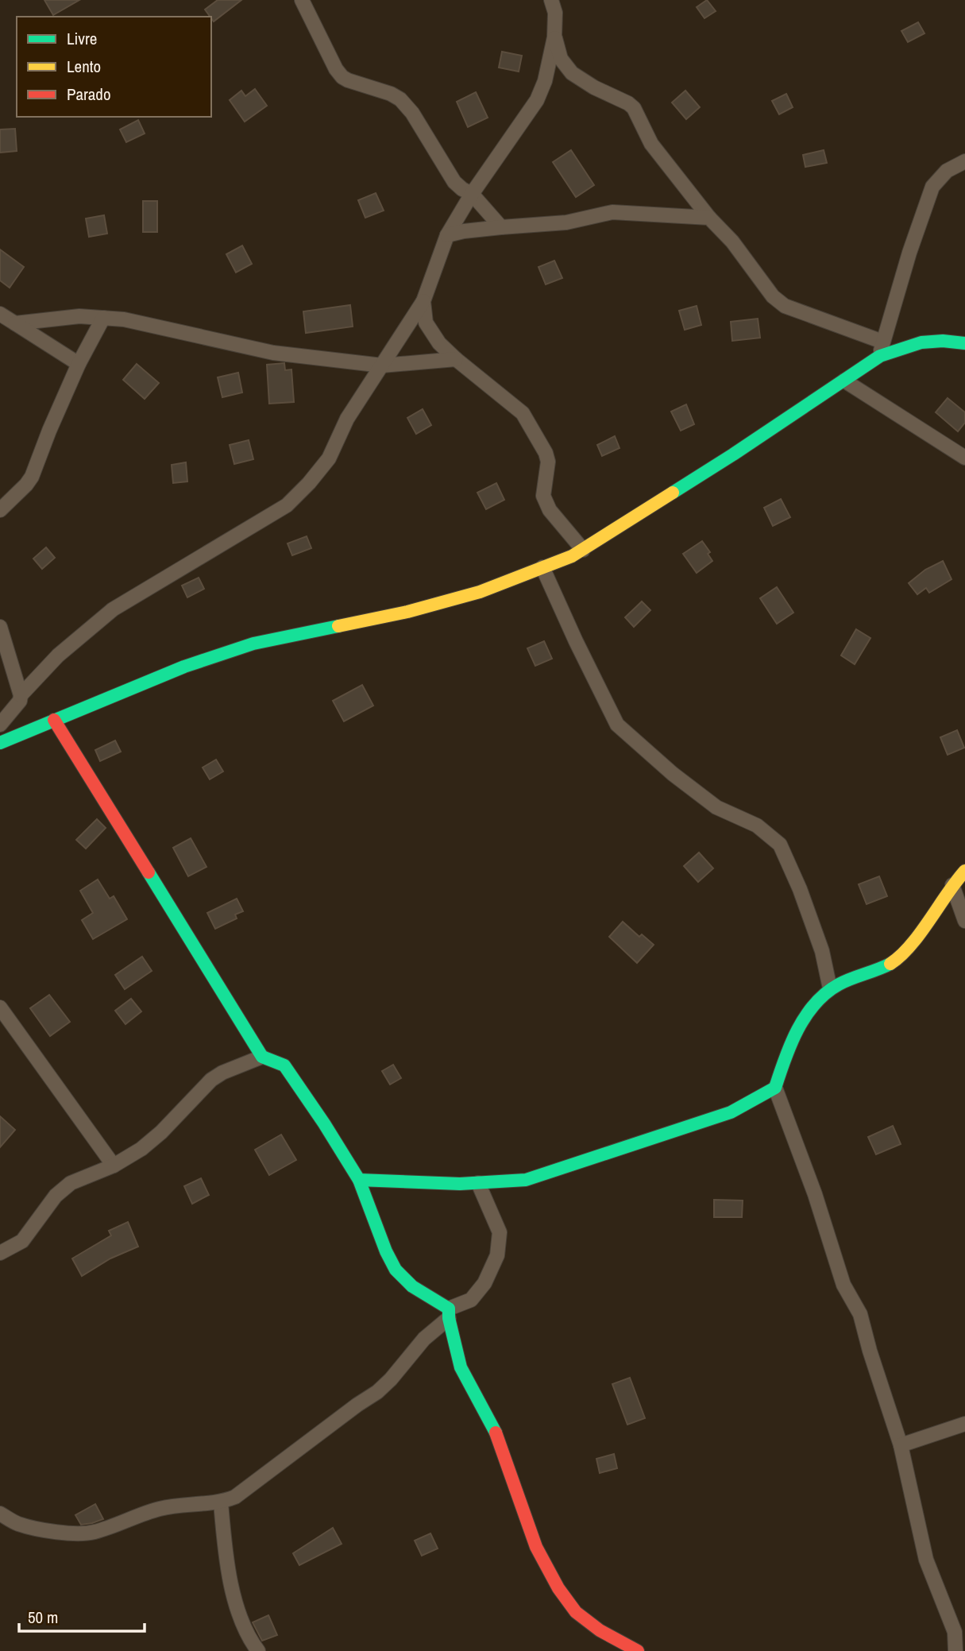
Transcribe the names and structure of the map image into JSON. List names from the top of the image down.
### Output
{
  "legend": ["Livre", "Lento", "Parado"],
  "scale_bar": "50 m"
}
